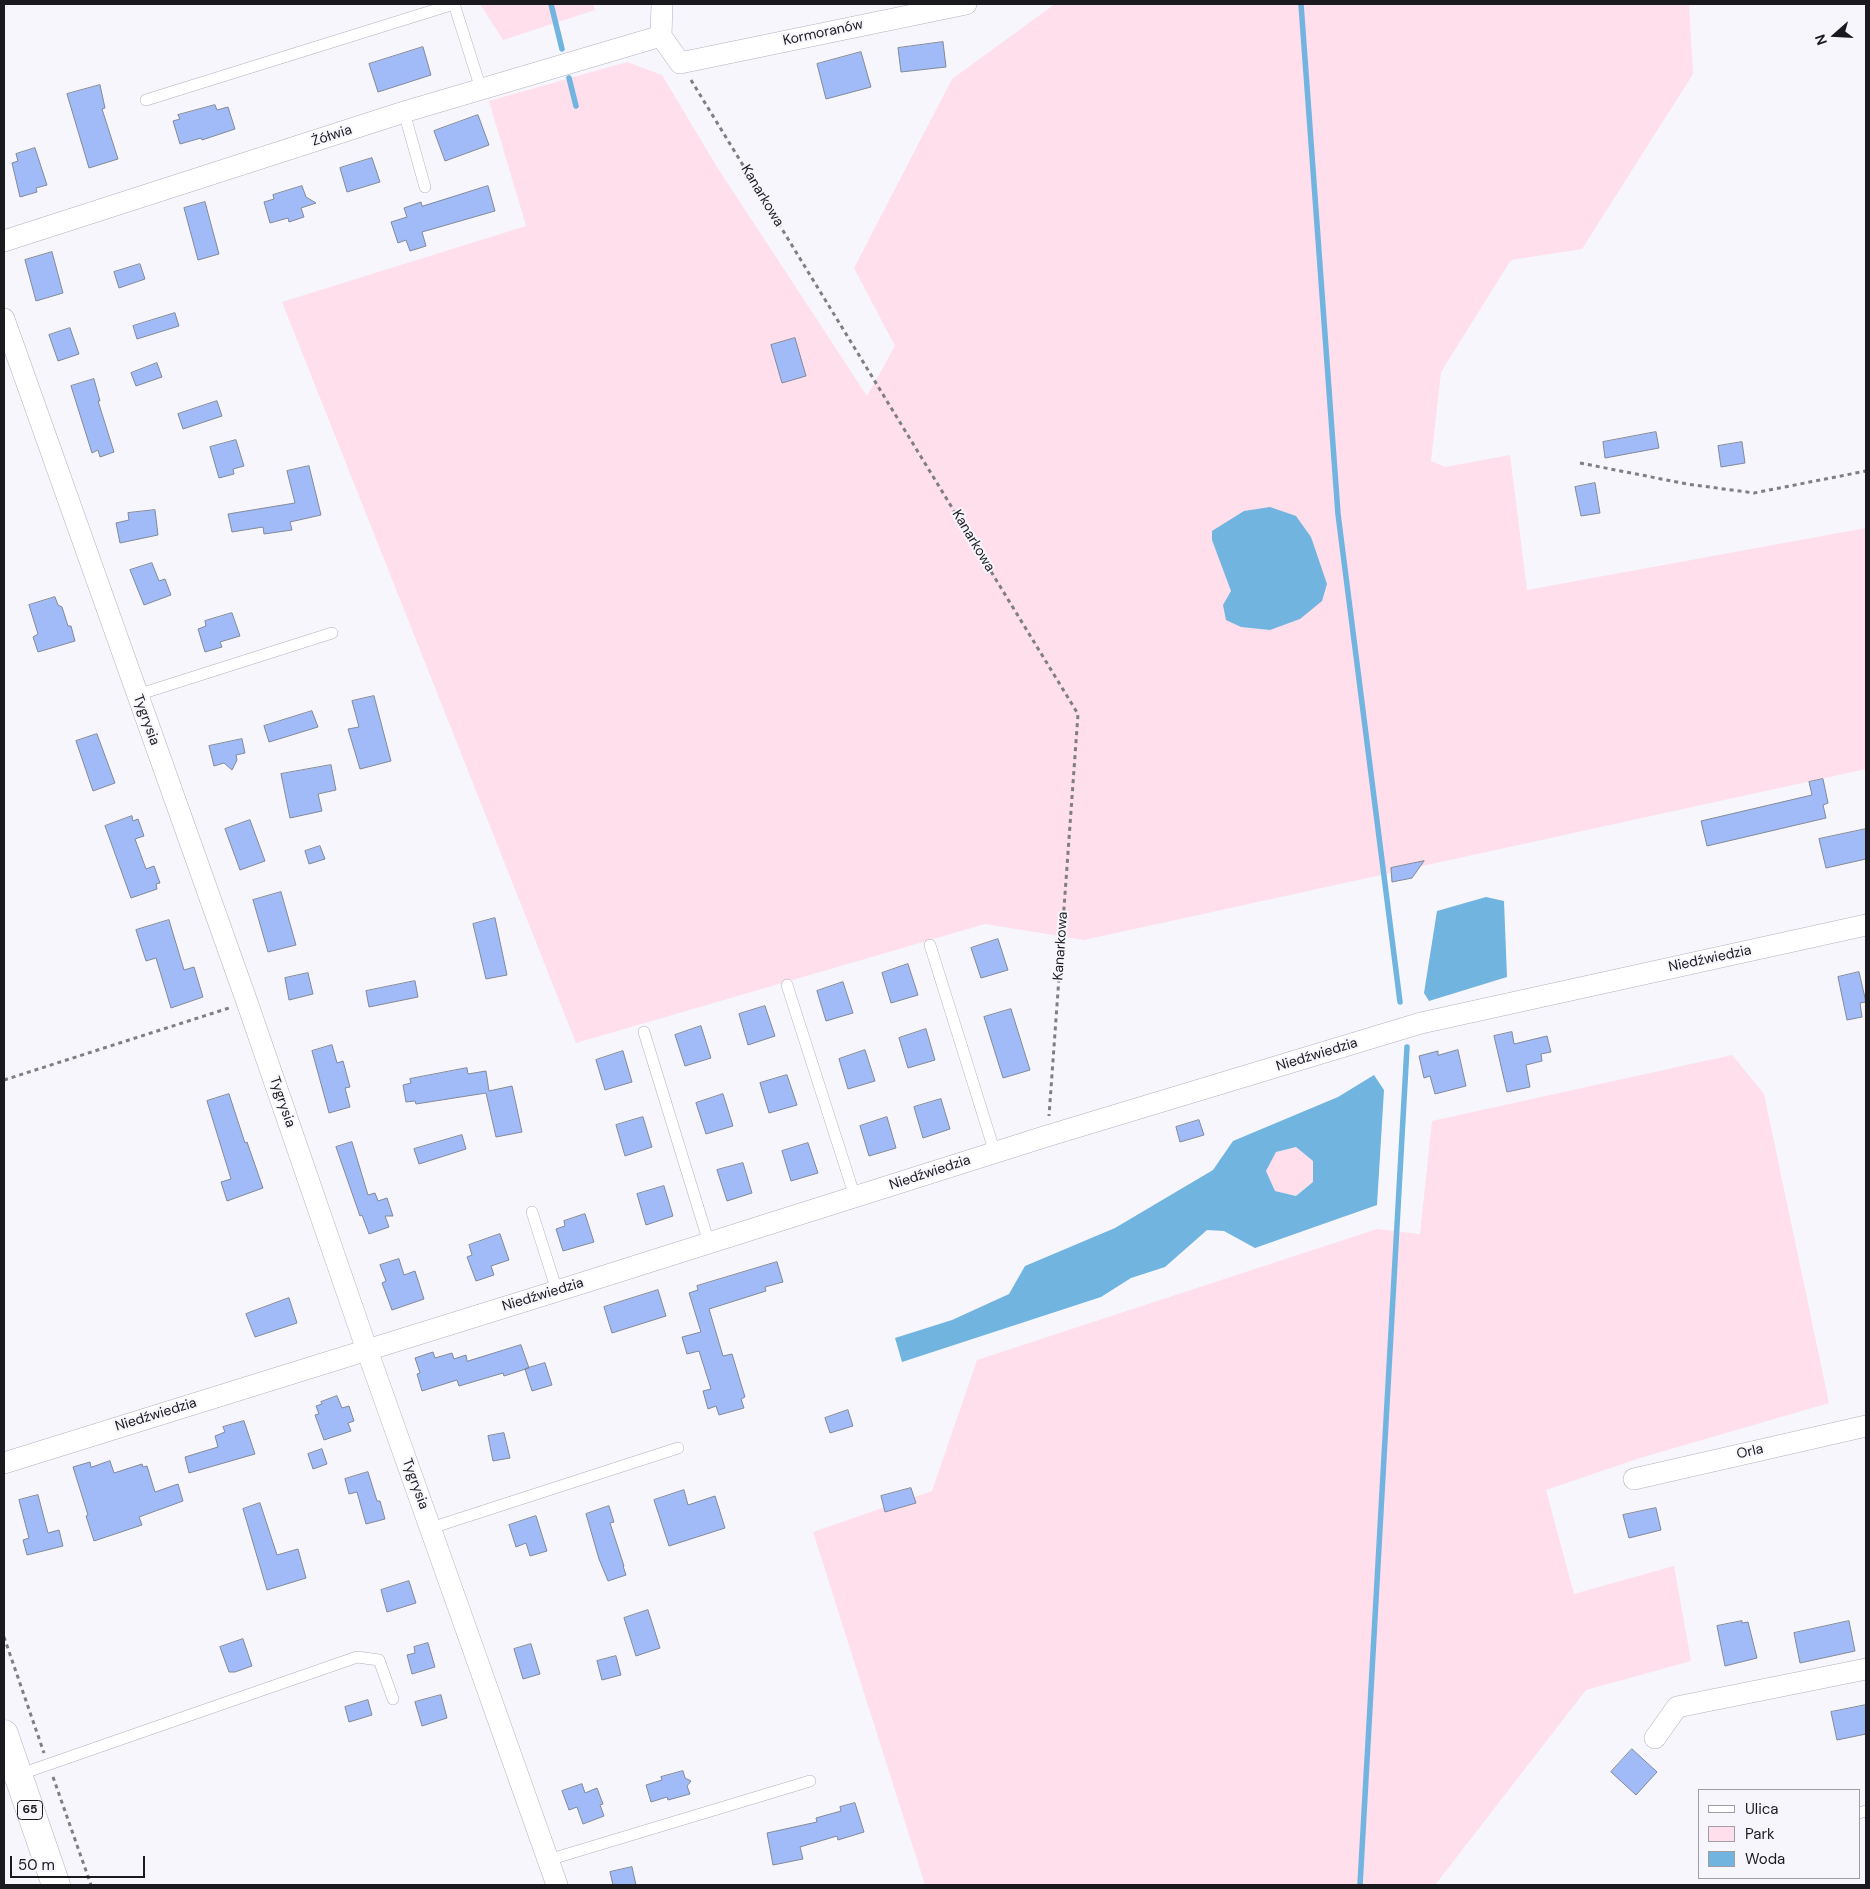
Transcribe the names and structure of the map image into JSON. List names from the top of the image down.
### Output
{
  "streets": {
    "main road": ["65"],
    "street": [
      "Kormoranów",
      "Żółwia",
      "Tygrysia",
      "Niedźwiedzia",
      "Orla"
    ],
    "path": ["Kanarkowa"]
  },
  "crossings": [
    ["Kormoranów", "Kanarkowa"],
    ["Kanarkowa", "Niedźwiedzia"],
    ["Tygrysia", "Niedźwiedzia"]
  ],
  "legend": ["Ulica", "Park", "Woda"],
  "scale_bar": "50 m",
  "north": "left"
}
